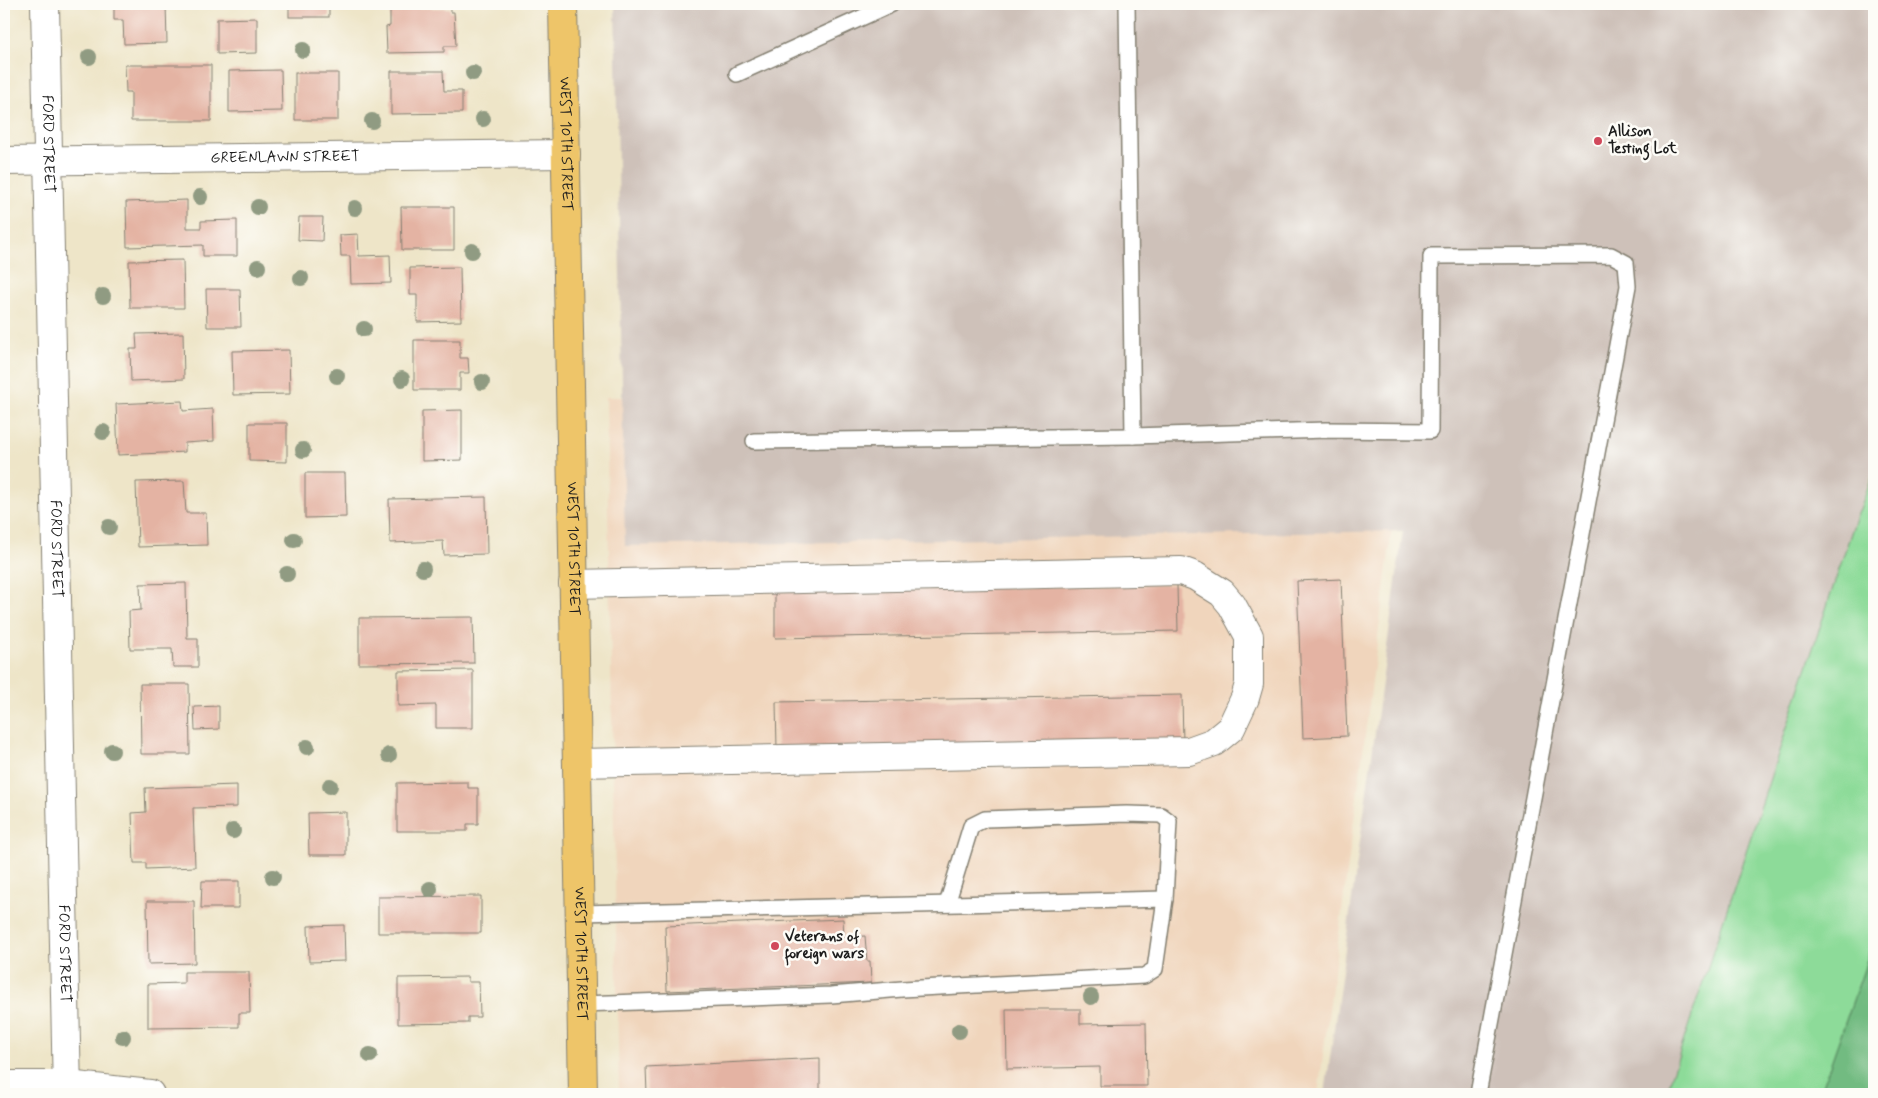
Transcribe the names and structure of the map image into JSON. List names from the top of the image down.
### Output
{
  "streets": {
    "main road": ["WEST 10TH STREET"],
    "street": ["FORD STREET", "GREENLAWN STREET"]
  },
  "crossings": [
    ["FORD STREET", "GREENLAWN STREET"],
    ["WEST 10TH STREET", "GREENLAWN STREET"]
  ],
  "places": ["Allison Testing Lot", "Veterans of foreign wars"]
}
